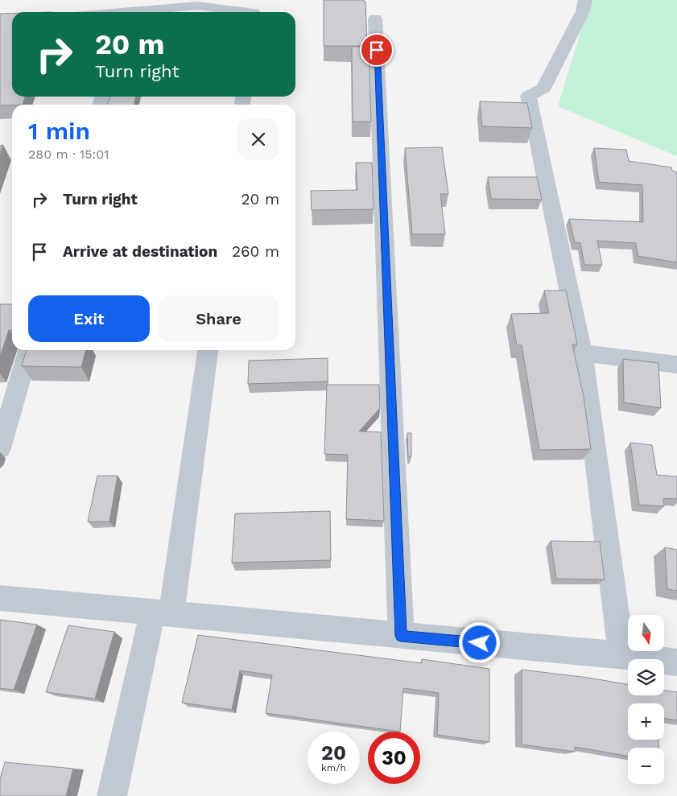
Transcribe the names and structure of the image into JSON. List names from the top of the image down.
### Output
{
  "north": "bottom",
  "page": {
    "turn": ["20 m", "Turn right"],
    "heading": ["1 min", "280 m · 15:01"],
    "list": [
      {
        "name": "Turn right",
        "value": "20 m"
      },
      {
        "name": "Arrive at destination",
        "value": "260 m"
      }
    ],
    "buttons": ["Exit", "Share"],
    "map_buttons": ["+", "−"],
    "speed": "20 km/h",
    "limit": "30"
  }
}
